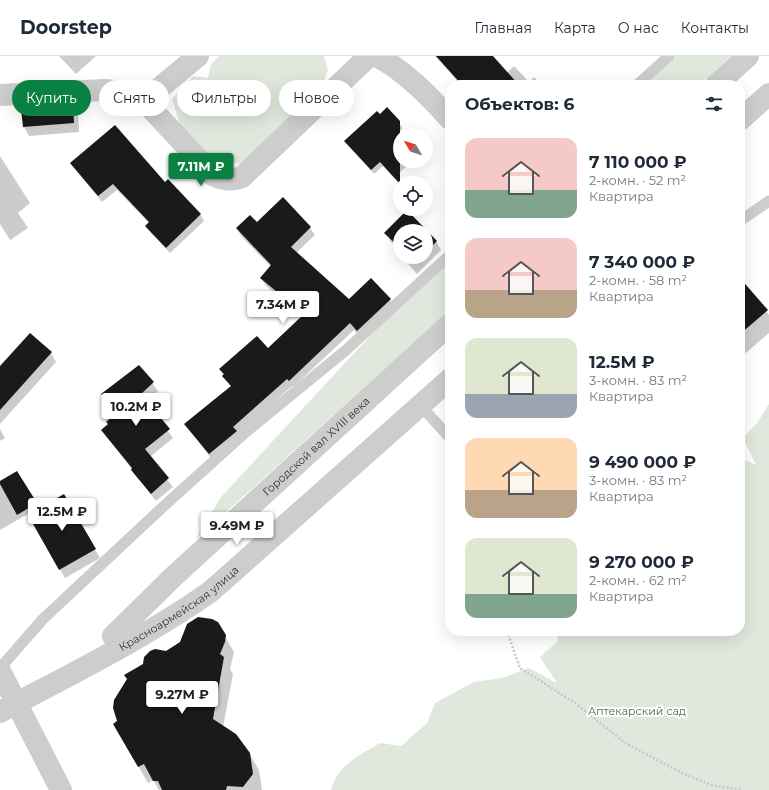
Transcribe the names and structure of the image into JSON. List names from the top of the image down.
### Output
{
  "streets": {
    "street": ["Городской вал XVIII века", "Красноармейская улица"]
  },
  "parks": ["Аптекарский сад"],
  "north": "top left",
  "page": {
    "header": "Doorstep",
    "nav": [
      "Главная",
      "Карта",
      "О нас",
      "Контакты"
    ],
    "chip": [
      "Купить",
      "Снять",
      "Фильтры",
      "Новое"
    ],
    "heading": "Объектов: 6",
    "list": [
      {
        "name": "7 110 000 ₽",
        "note": "2-комн. · 52 m² · Квартира"
      },
      {
        "name": "7 340 000 ₽",
        "note": "2-комн. · 58 m² · Квартира"
      },
      {
        "name": "12.5M ₽",
        "note": "3-комн. · 83 m² · Квартира"
      },
      {
        "name": "9 490 000 ₽",
        "note": "3-комн. · 83 m² · Квартира"
      },
      {
        "name": "9 270 000 ₽",
        "note": "2-комн. · 62 m² · Квартира"
      }
    ],
    "price": [
      "7.11M ₽",
      "7.34M ₽",
      "10.2M ₽",
      "12.5M ₽",
      "9.49M ₽",
      "9.27M ₽"
    ]
  }
}
